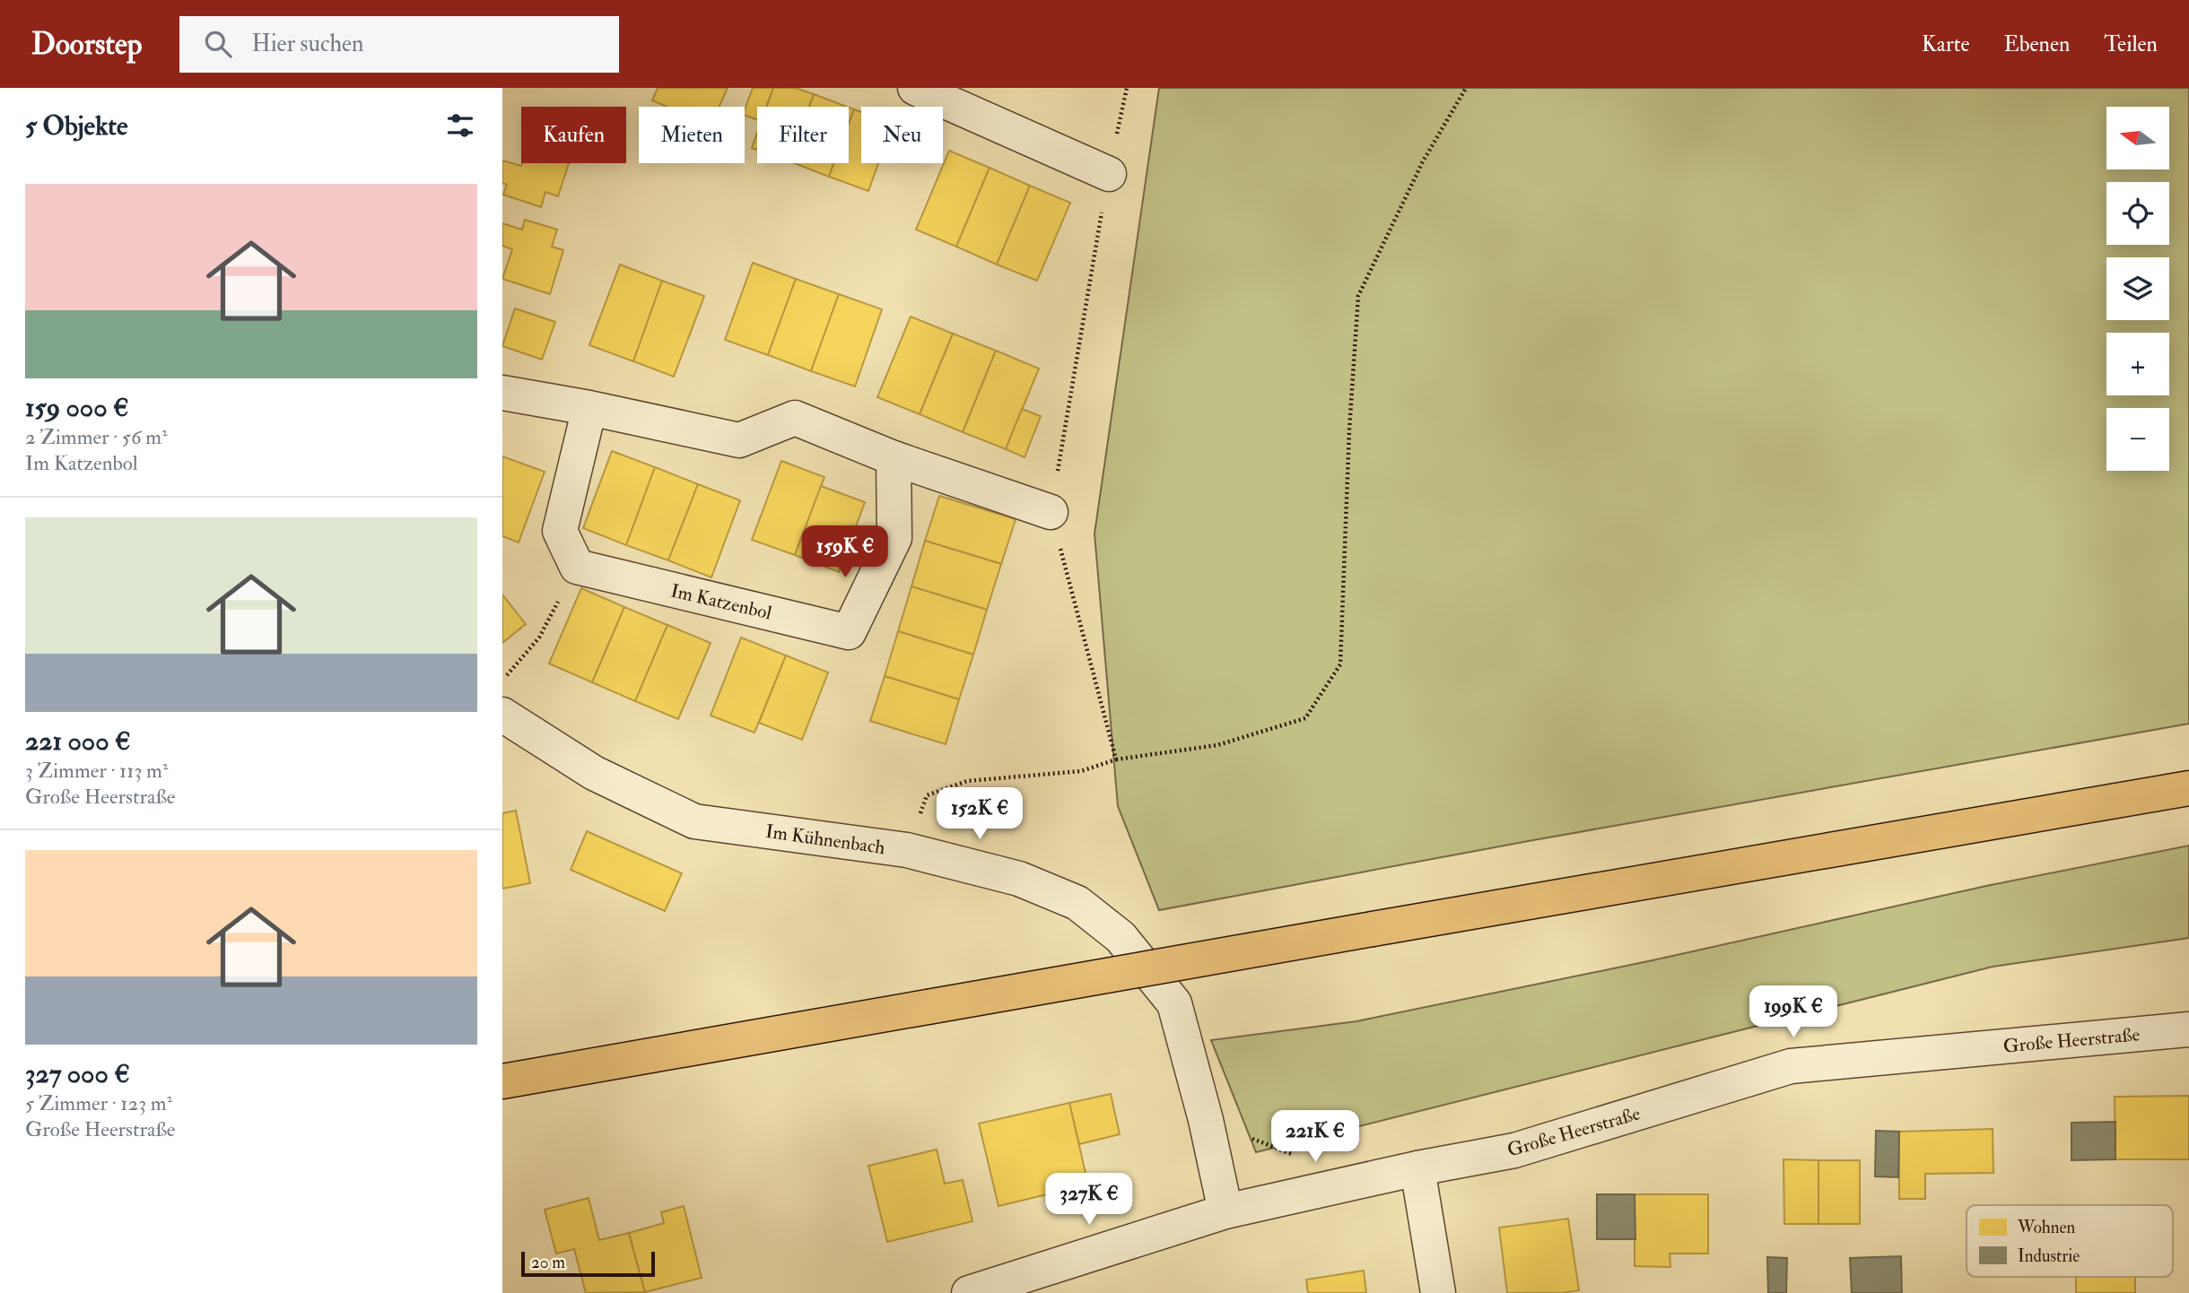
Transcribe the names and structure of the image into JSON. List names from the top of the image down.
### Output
{
  "streets": {
    "street": ["Im Katzenbol", "Im Kühnenbach", "Große Heerstraße"]
  },
  "crossings": [
    ["Im Kühnenbach", "Große Heerstraße"]
  ],
  "legend": ["Wohnen", "Industrie"],
  "scale_bar": "20 m",
  "north": "left",
  "page": {
    "header": "Doorstep",
    "search": "Hier suchen",
    "nav": ["Karte", "Ebenen", "Teilen"],
    "heading": "5 Objekte",
    "map_buttons": ["+", "−"],
    "chip": [
      "Kaufen",
      "Mieten",
      "Filter",
      "Neu"
    ],
    "list": [
      {
        "name": "159 000 €",
        "note": "2 Zimmer · 56 m² · Im Katzenbol"
      },
      {
        "name": "221 000 €",
        "note": "3 Zimmer · 113 m² · Große Heerstraße"
      },
      {
        "name": "327 000 €",
        "note": "5 Zimmer · 123 m² · Große Heerstraße"
      }
    ],
    "price": [
      "159K €",
      "152K €",
      "199K €",
      "221K €",
      "327K €"
    ],
    "scale": "20 m"
  }
}
